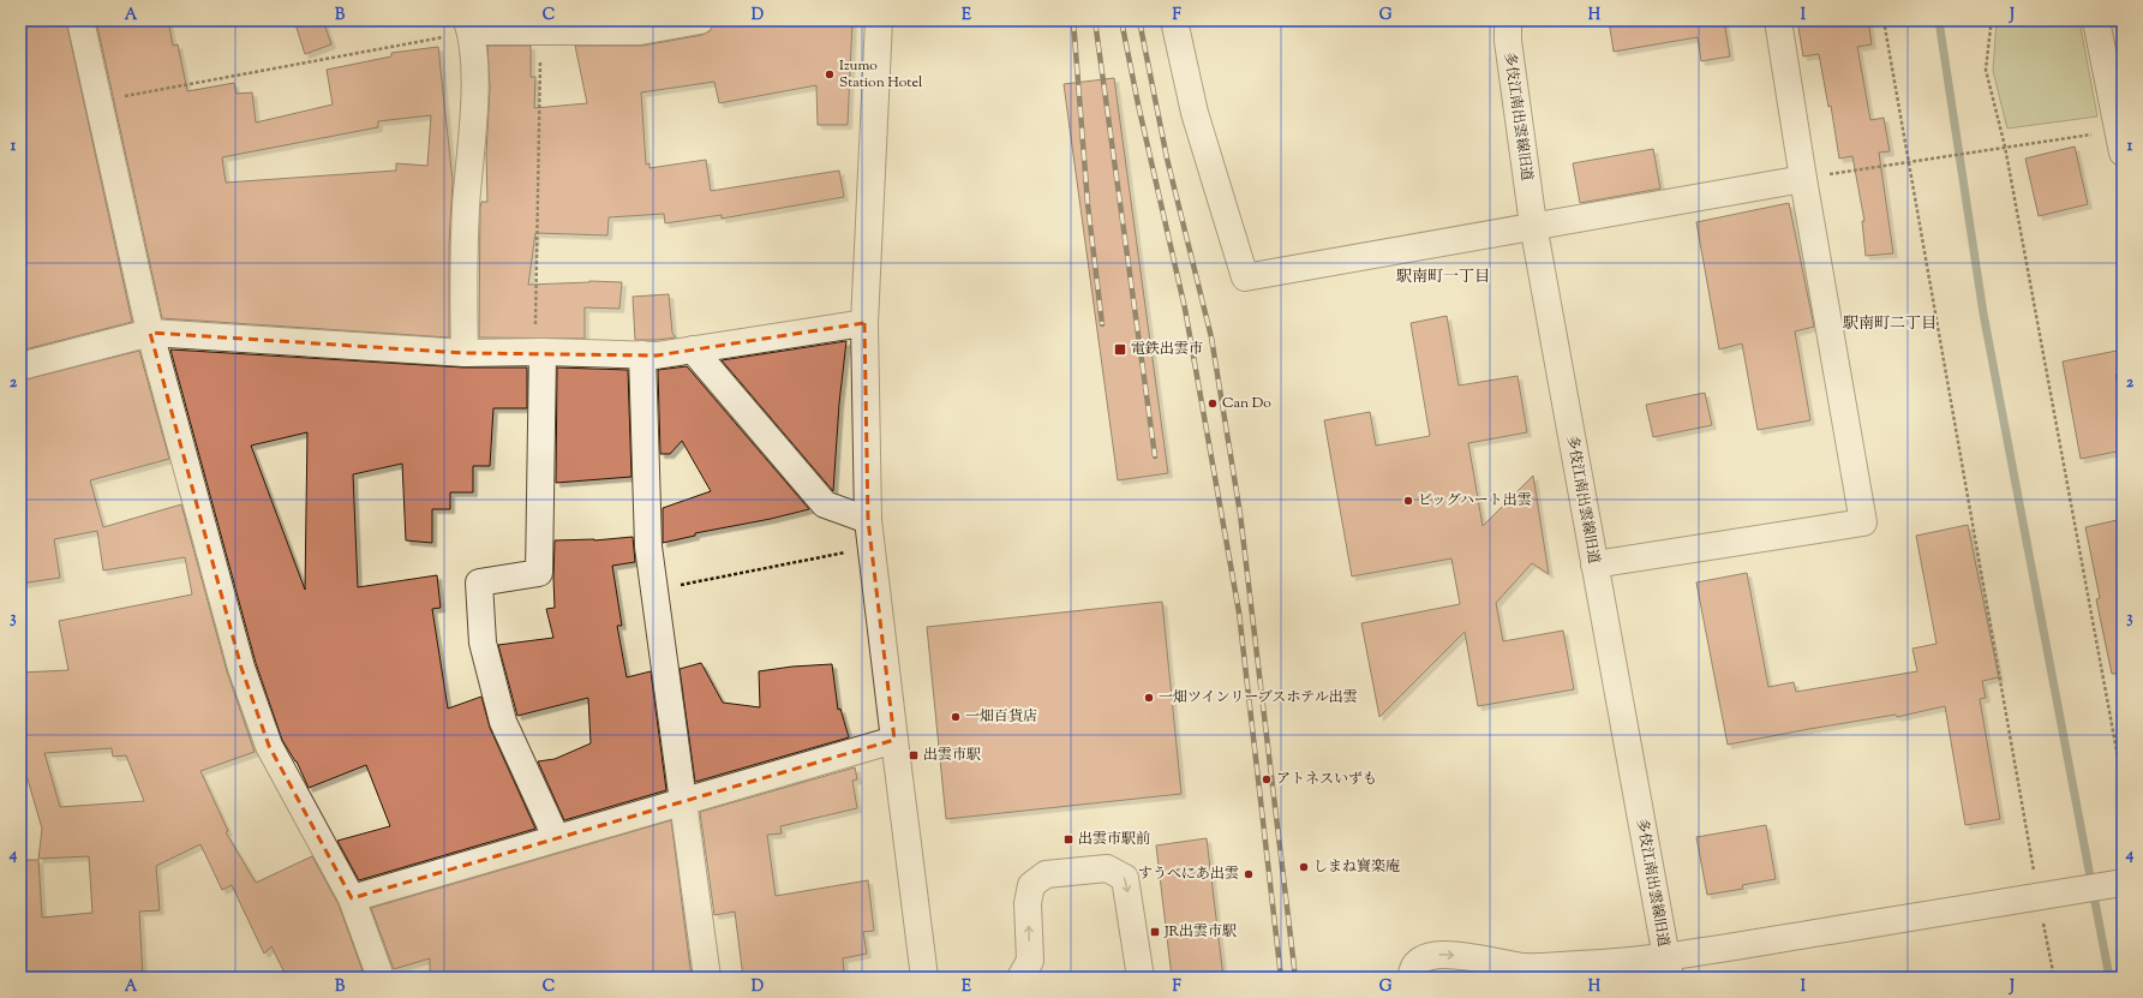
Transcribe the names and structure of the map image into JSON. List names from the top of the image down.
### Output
{
  "streets": {
    "street": ["多伎江南出雲線旧道"]
  },
  "districts": ["駅南町一丁目", "駅南町二丁目"],
  "places": {
    "other": [
      "Izumo Station Hotel",
      "Can Do",
      "ビッグハート出雲",
      "一畑ツインリーブスホテル出雲",
      "一畑百貨店",
      "アトネスいずも",
      "しまね寶楽庵",
      "すうべにあ出雲"
    ],
    "transit": [
      "電鉄出雲市",
      "出雲市駅",
      "出雲市駅前",
      "JR出雲市駅"
    ]
  },
  "grid": {
    "columns": [
      "A",
      "B",
      "C",
      "D",
      "E",
      "F",
      "G",
      "H",
      "I",
      "J"
    ],
    "rows": [
      "1",
      "2",
      "3",
      "4"
    ]
  }
}
